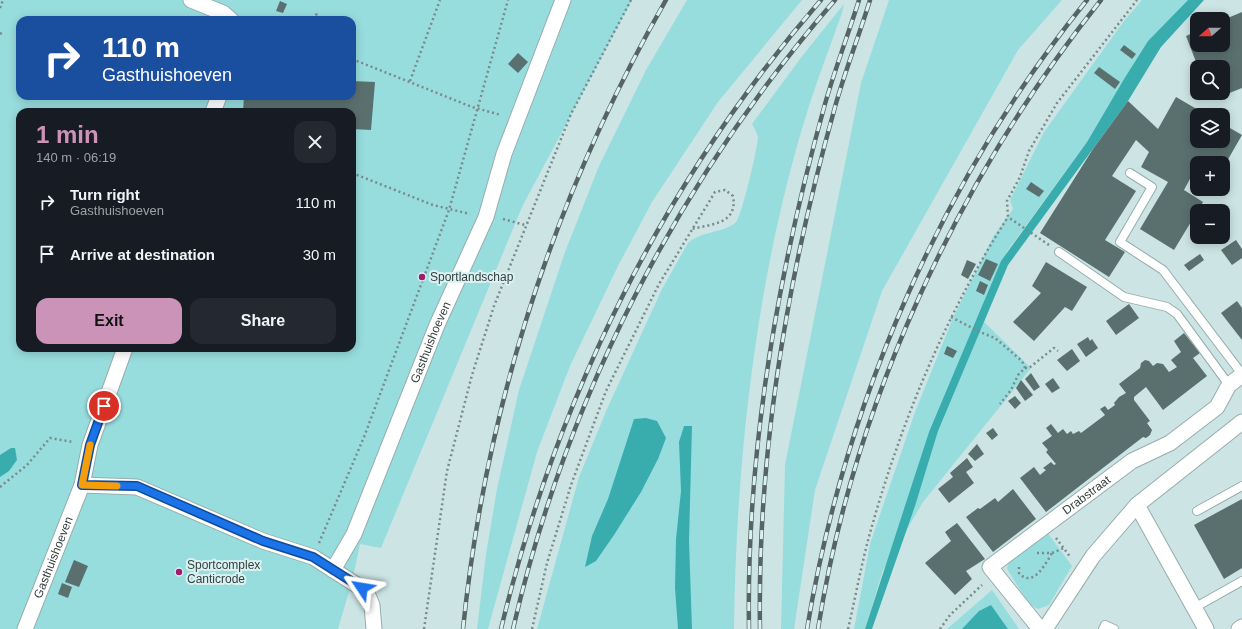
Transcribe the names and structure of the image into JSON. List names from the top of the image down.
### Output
{
  "streets": {
    "street": ["Gasthuishoeven", "Drabstraat"]
  },
  "places": ["Sportlandschap", "Sportcomplex Canticrode"],
  "north": "left",
  "page": {
    "map_buttons": ["+", "−"],
    "turn": ["110 m", "Gasthuishoeven"],
    "heading": ["1 min", "140 m · 06:19"],
    "list": [
      {
        "name": "Turn right",
        "note": "Gasthuishoeven",
        "value": "110 m"
      },
      {
        "name": "Arrive at destination",
        "value": "30 m"
      }
    ],
    "buttons": ["Exit", "Share"]
  }
}
